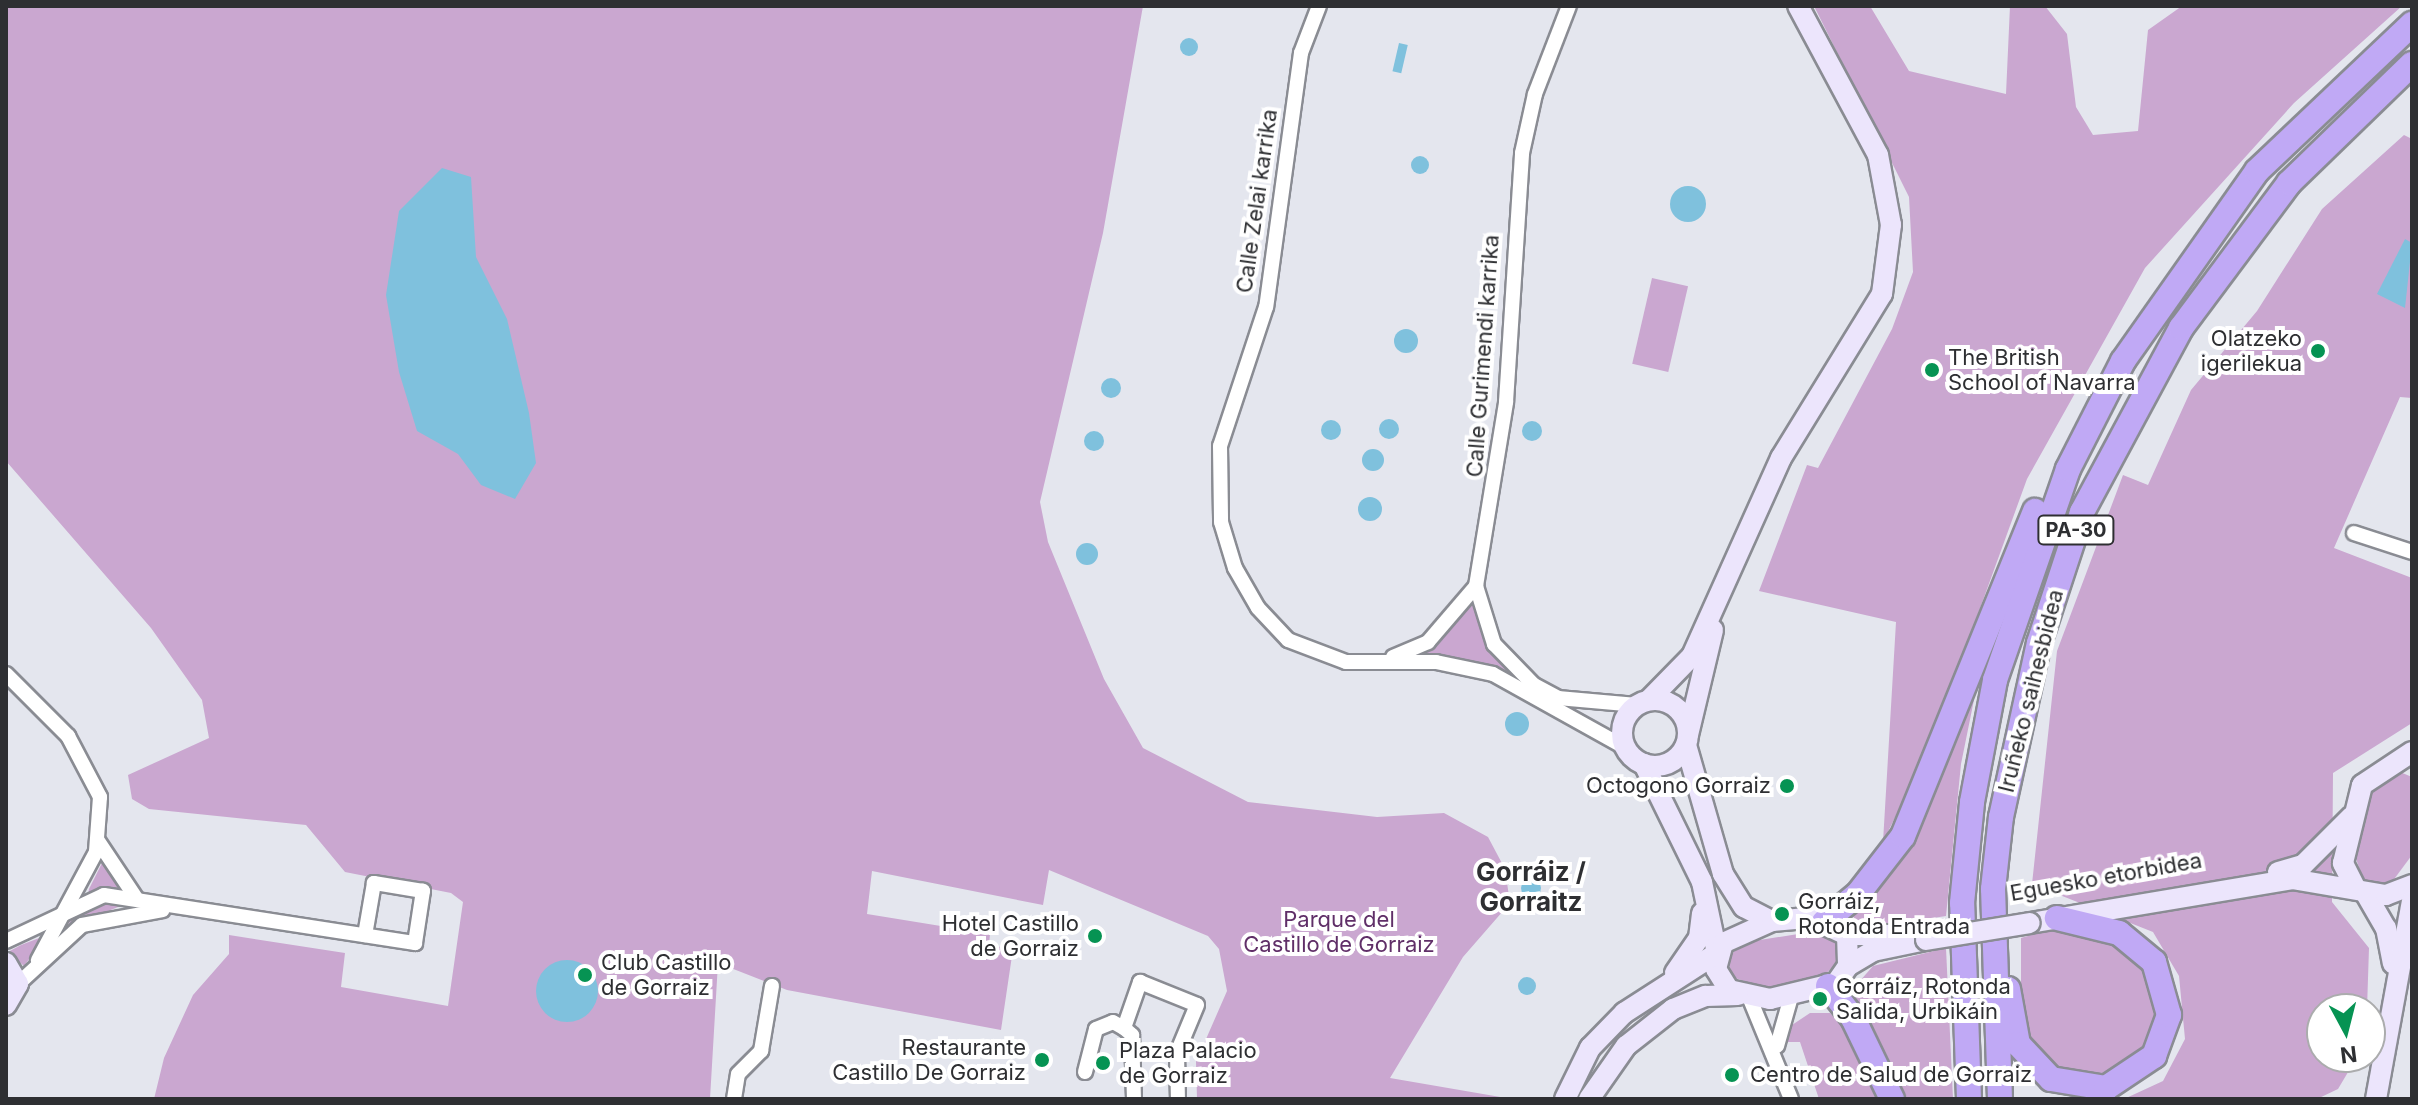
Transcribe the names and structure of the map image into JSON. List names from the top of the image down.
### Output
{
  "streets": {
    "highway": ["PA-30", "Iruñeko saihesbidea"],
    "street": ["Calle Zelai karrika", "Calle Gurimendi karrika", "Eguesko etorbidea"]
  },
  "districts": ["Gorráiz / Gorraitz"],
  "parks": ["Parque del Castillo de Gorraiz"],
  "places": [
    "Olatzeko igerilekua",
    "The British School of Navarra",
    "Octogono Gorraiz",
    "Gorráiz, Rotonda Entrada",
    "Hotel Castillo de Gorraiz",
    "Club Castillo de Gorraiz",
    "Gorráiz, Rotonda Salida, Urbikáin",
    "Restaurante Castillo De Gorraiz",
    "Plaza Palacio de Gorraiz",
    "Centro de Salud de Gorraiz"
  ],
  "north": "bottom"
}
